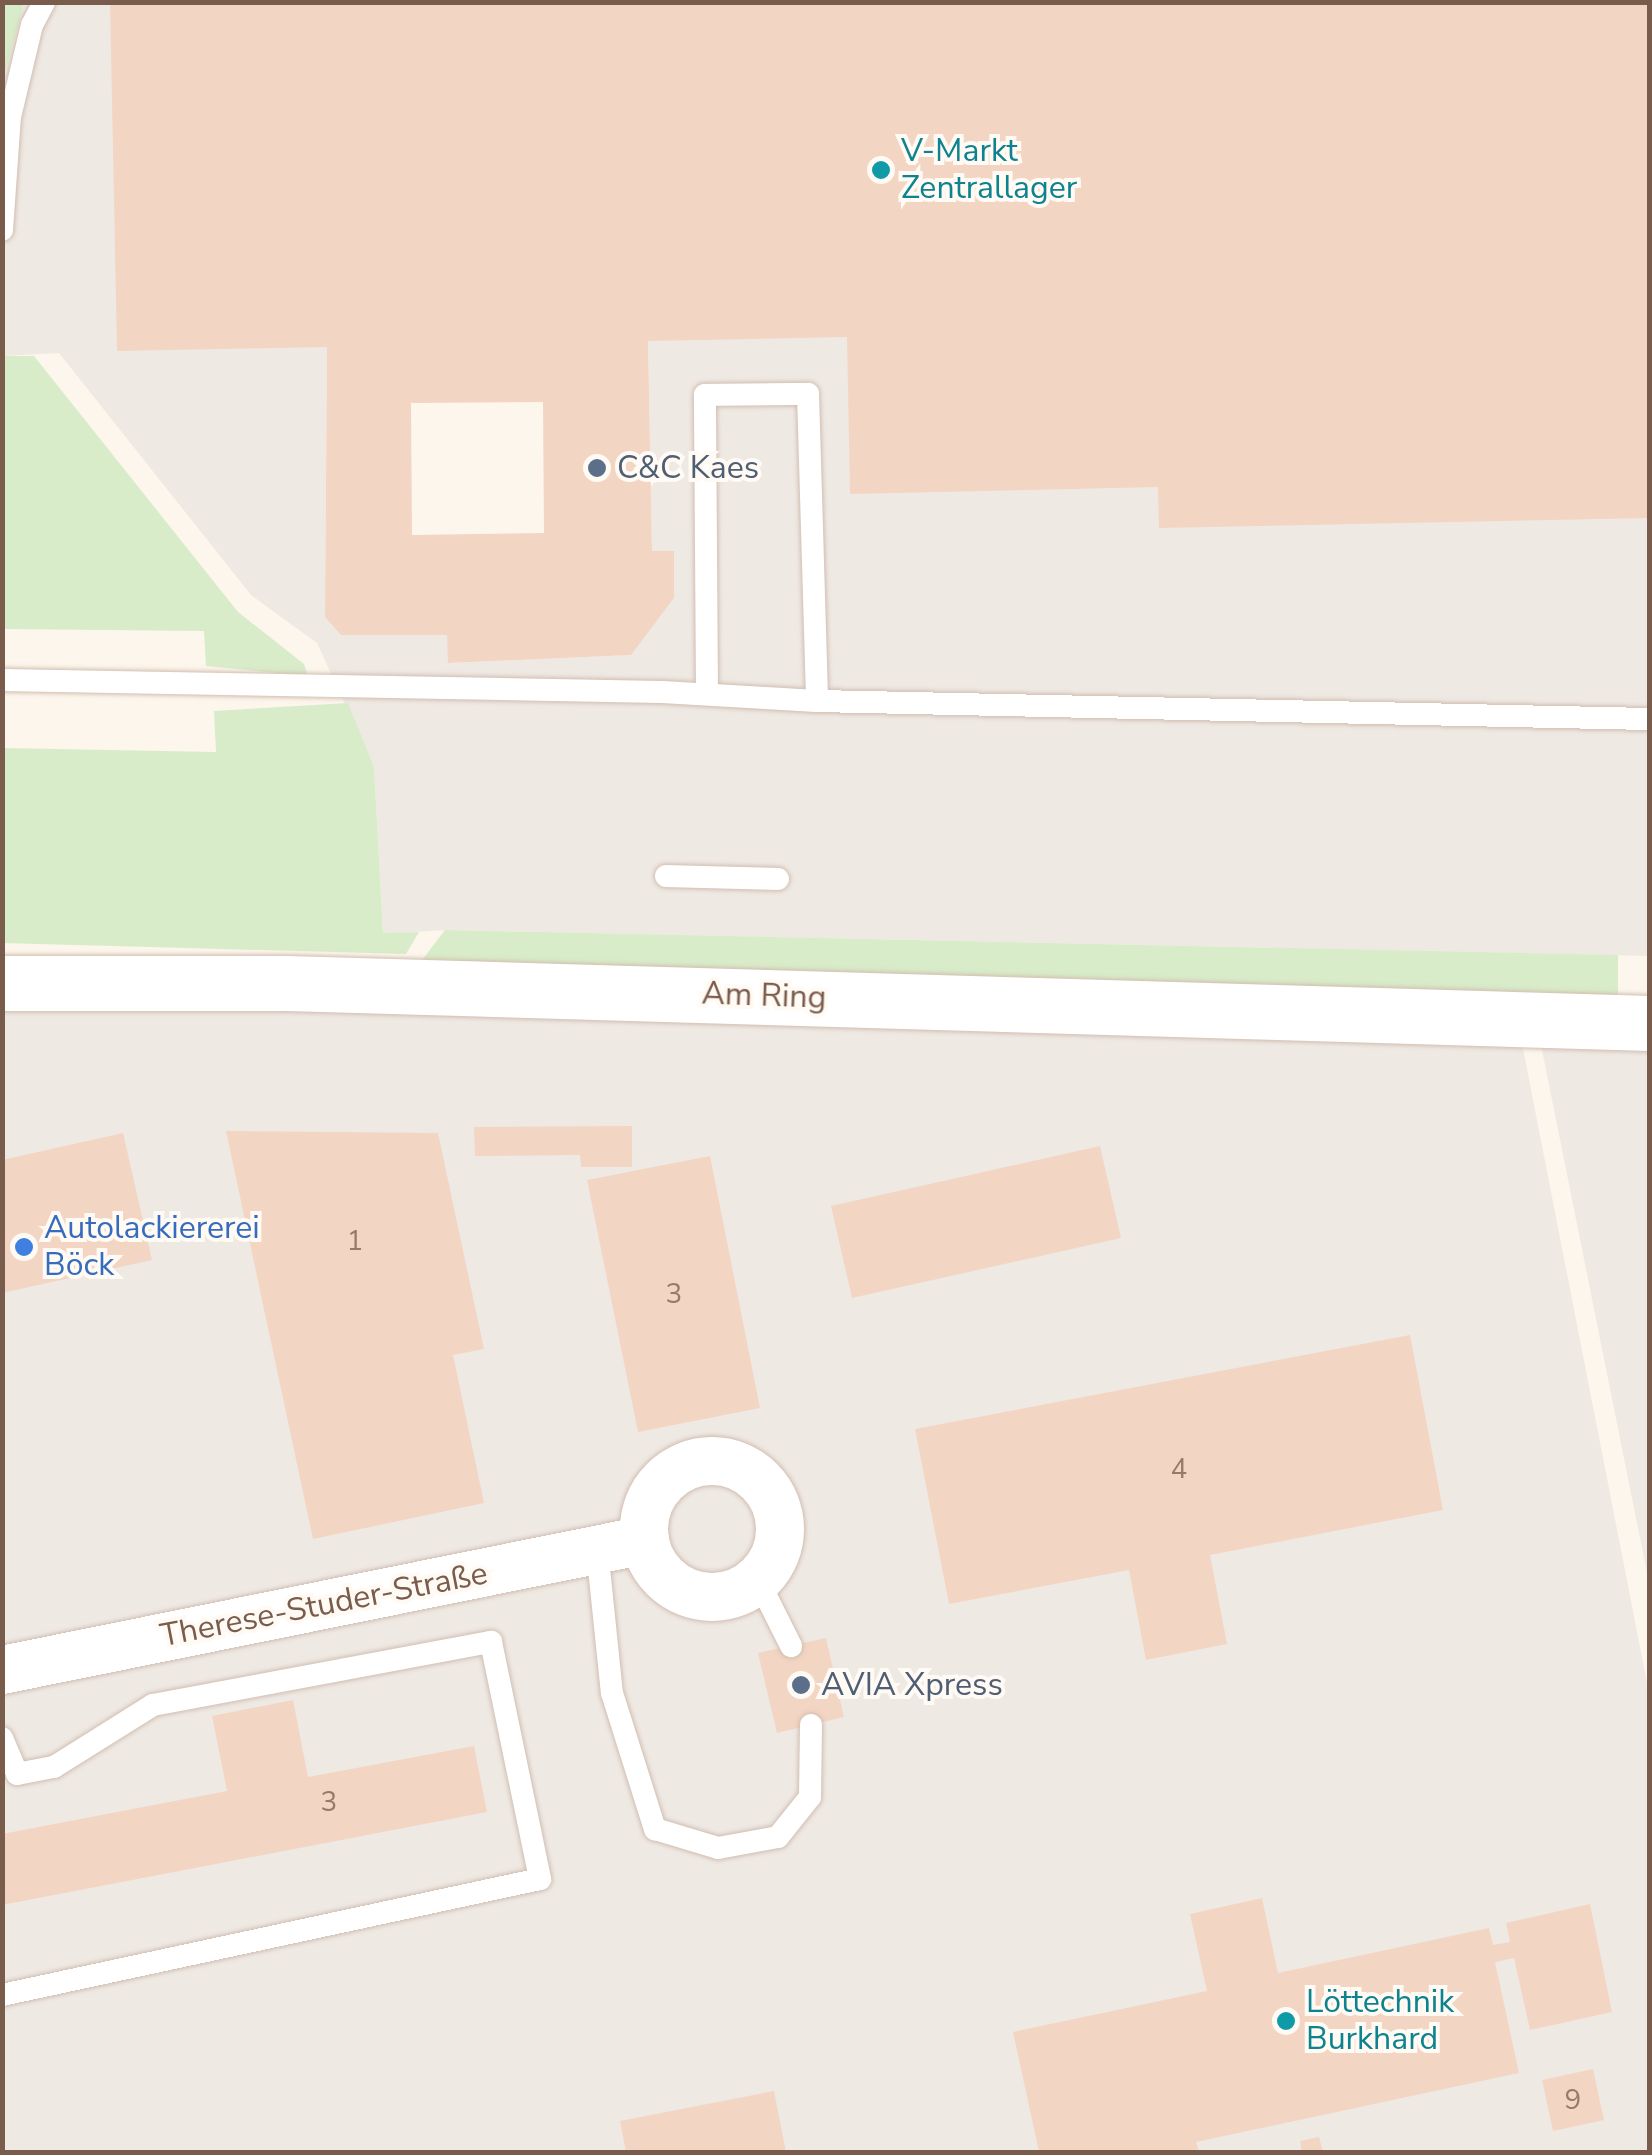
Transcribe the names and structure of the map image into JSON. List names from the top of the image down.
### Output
{
  "streets": {
    "street": ["Am Ring", "Therese-Studer-Straße"]
  },
  "places": [
    "V-Markt Zentrallager",
    "C&C Kaes",
    "Autolackiererei Böck",
    "AVIA Xpress",
    "Löttechnik Burkhard"
  ],
  "house_numbers": [
    "1",
    "3",
    "4",
    "3",
    "9"
  ]
}
